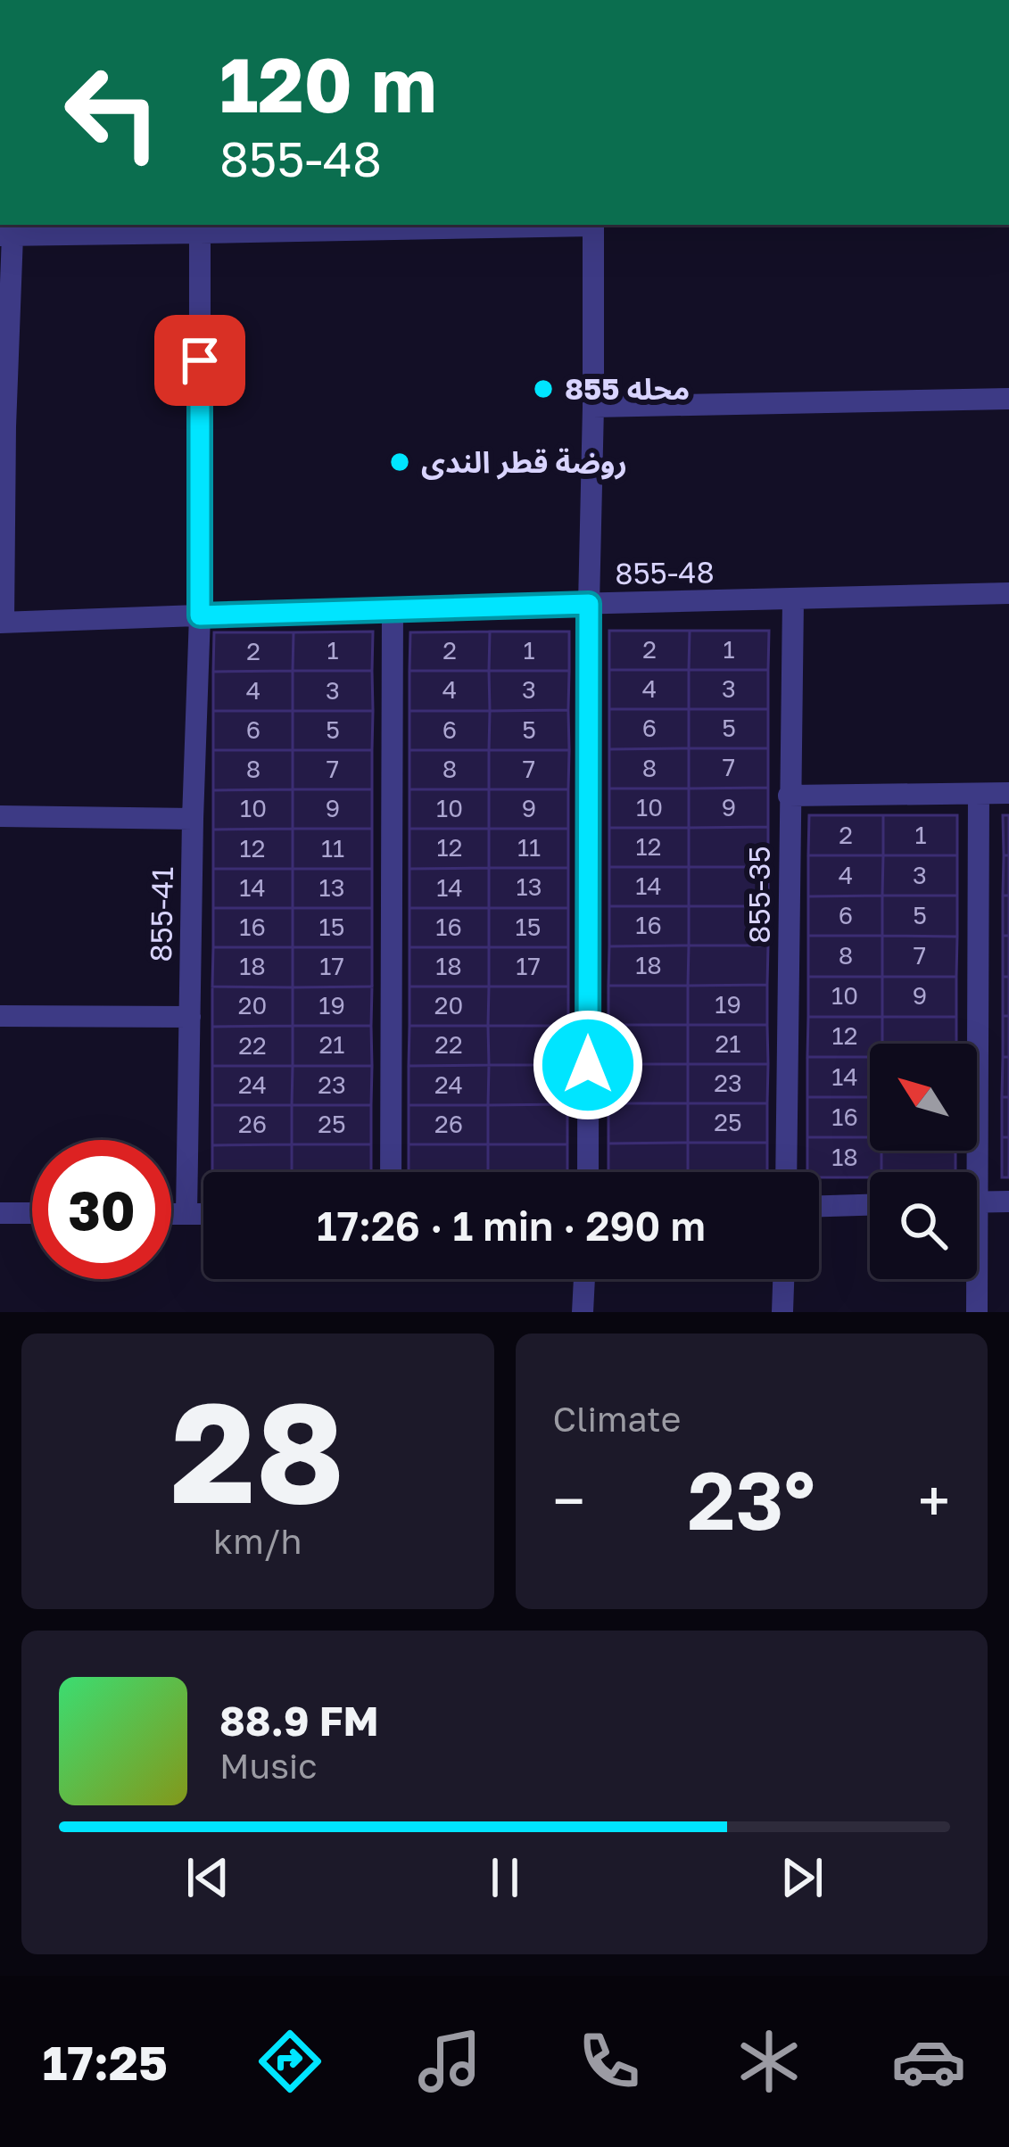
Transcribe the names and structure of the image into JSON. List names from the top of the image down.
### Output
{
  "streets": {
    "street": ["855-48", "855-35", "855-41"]
  },
  "crossings": [
    ["855-48", "855-35"],
    ["855-48", "855-41"]
  ],
  "places": ["محله 855", "روضة قطر الندى"],
  "house_numbers": [
    "2",
    "1",
    "1",
    "2",
    "1",
    "2",
    "4",
    "3",
    "4",
    "3",
    "4",
    "3",
    "6",
    "5",
    "6",
    "5",
    "6",
    "5",
    "7",
    "8",
    "8",
    "7",
    "8",
    "7",
    "10",
    "9",
    "10",
    "9",
    "10",
    "9",
    "2",
    "1",
    "12",
    "12",
    "11",
    "12",
    "11",
    "4",
    "3",
    "14",
    "13",
    "14",
    "13",
    "14",
    "6",
    "5",
    "16",
    "16",
    "15",
    "16",
    "15",
    "8",
    "7",
    "18",
    "18",
    "17",
    "18",
    "17",
    "10",
    "9",
    "19",
    "20",
    "19",
    "20",
    "12",
    "21",
    "21",
    "22",
    "22",
    "14",
    "23",
    "24",
    "23",
    "24",
    "16",
    "25",
    "26",
    "25",
    "26",
    "18"
  ],
  "north": "top left",
  "page": {
    "turn": ["120 m", "855-48"],
    "limit": "30",
    "trip": "17:26 · 1 min · 290 m",
    "tile": [
      ["28", "km/h"],
      "Climate"
    ],
    "heat": ["−", "23°", "+"],
    "song": ["88.9 FM", "Music"],
    "tabs": "17:25"
  }
}
